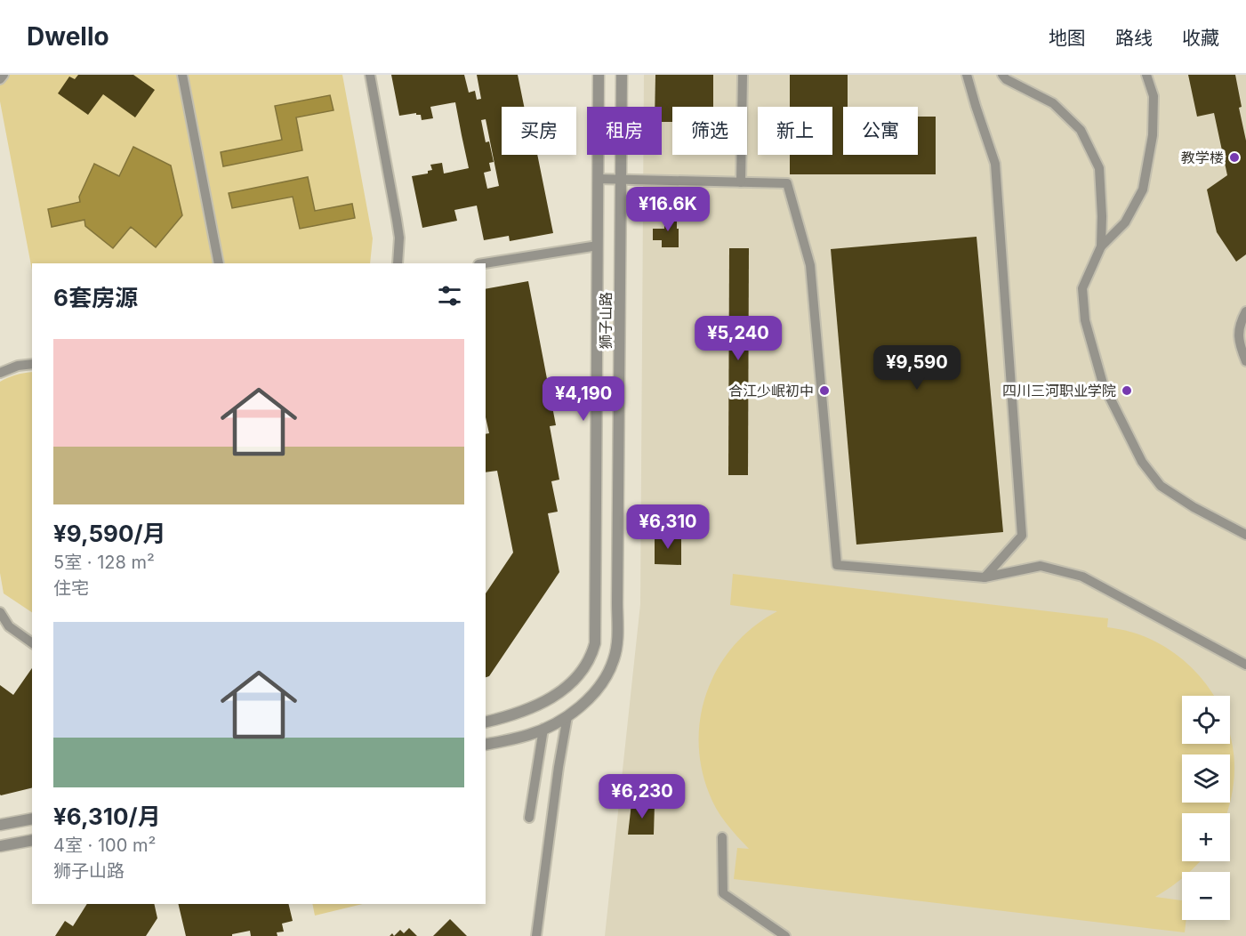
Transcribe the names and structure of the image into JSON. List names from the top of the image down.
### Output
{
  "streets": {
    "street": ["狮子山路"]
  },
  "places": ["教学楼", "合江少岷初中", "四川三河职业学院"],
  "page": {
    "header": "Dwello",
    "nav": ["地图", "路线", "收藏"],
    "chip": [
      "买房",
      "租房",
      "筛选",
      "新上",
      "公寓"
    ],
    "price": [
      "¥16.6K",
      "¥5,240",
      "¥9,590",
      "¥4,190",
      "¥6,310",
      "¥6,230"
    ],
    "heading": "6套房源",
    "list": [
      {
        "name": "¥9,590/月",
        "note": "5室 · 128 m² · 住宅"
      },
      {
        "name": "¥6,310/月",
        "note": "4室 · 100 m² · 狮子山路"
      }
    ],
    "map_buttons": ["+", "−"]
  }
}
